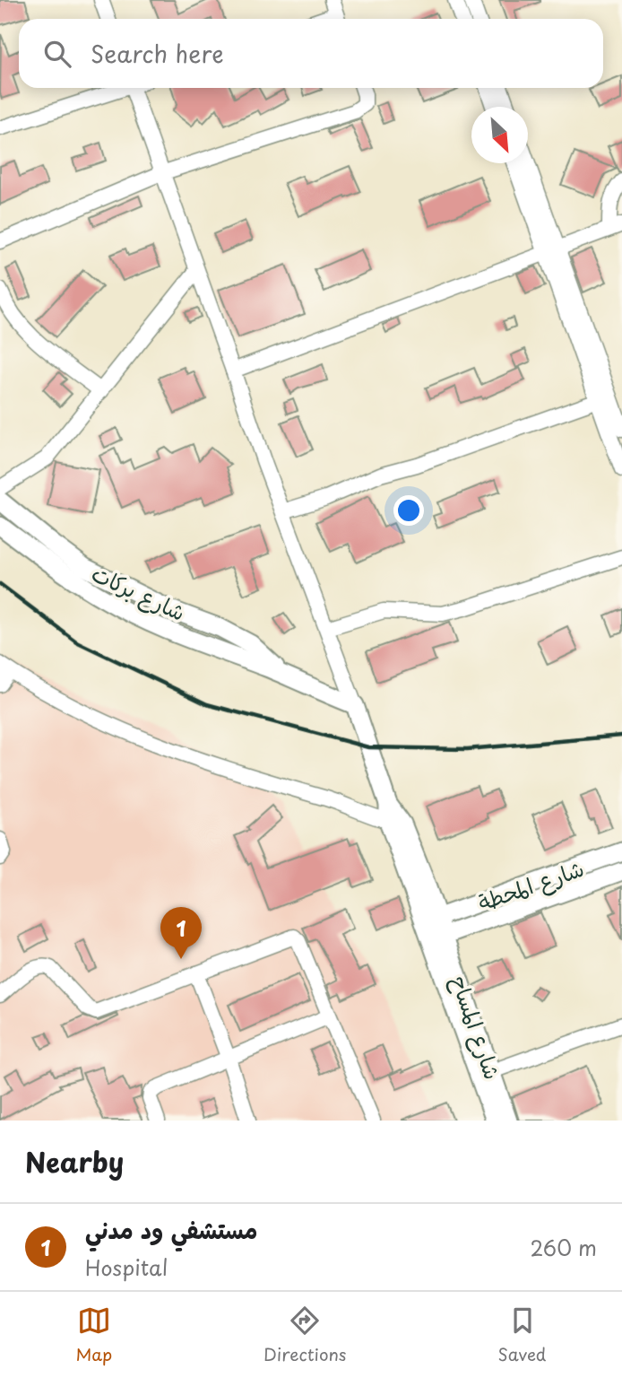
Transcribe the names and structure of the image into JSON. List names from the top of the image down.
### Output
{
  "streets": {
    "main road": ["شارع بركات", "شارع المحطة", "شارع المساح"]
  },
  "crossings": [
    ["شارع المحطة", "شارع المساح"]
  ],
  "north": "bottom right",
  "page": {
    "search": "Search here",
    "pins": "1",
    "heading": "Nearby",
    "list": [
      {
        "mark": "1",
        "name": "مستشفي ود مدني",
        "note": "Hospital",
        "value": "260 m"
      }
    ],
    "nav": ["Map", "Directions", "Saved"]
  }
}
